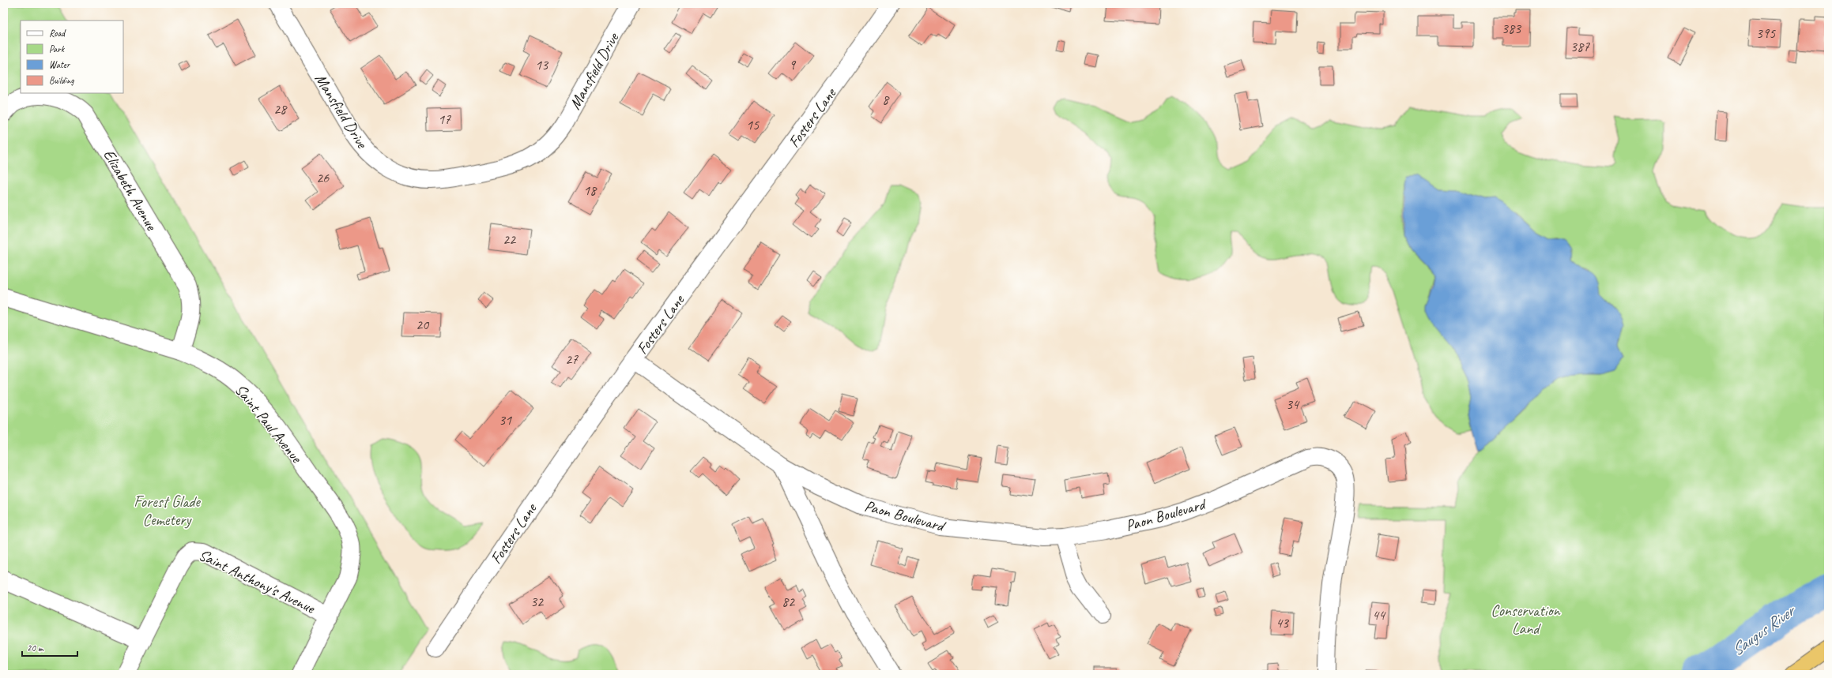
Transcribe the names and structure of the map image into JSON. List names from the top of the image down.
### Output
{
  "streets": {
    "street": [
      "Mansfield Drive",
      "Fosters Lane",
      "Elizabeth Avenue",
      "Saint Paul Avenue",
      "Paon Boulevard",
      "Saint Anthony's Avenue"
    ]
  },
  "crossings": [
    ["Fosters Lane", "Paon Boulevard"],
    ["Elizabeth Avenue", "Saint Paul Avenue"],
    ["Saint Paul Avenue", "Saint Anthony's Avenue"]
  ],
  "water": ["Saugus River"],
  "parks": ["Forest Glade Cemetery", "Conservation Land"],
  "house_numbers": [
    "383",
    "395",
    "387",
    "13",
    "9",
    "8",
    "28",
    "17",
    "15",
    "26",
    "18",
    "22",
    "20",
    "27",
    "34",
    "31",
    "32",
    "82",
    "44",
    "43"
  ],
  "legend": [
    "Road",
    "Park",
    "Water",
    "Building"
  ],
  "scale_bar": "20 m"
}
